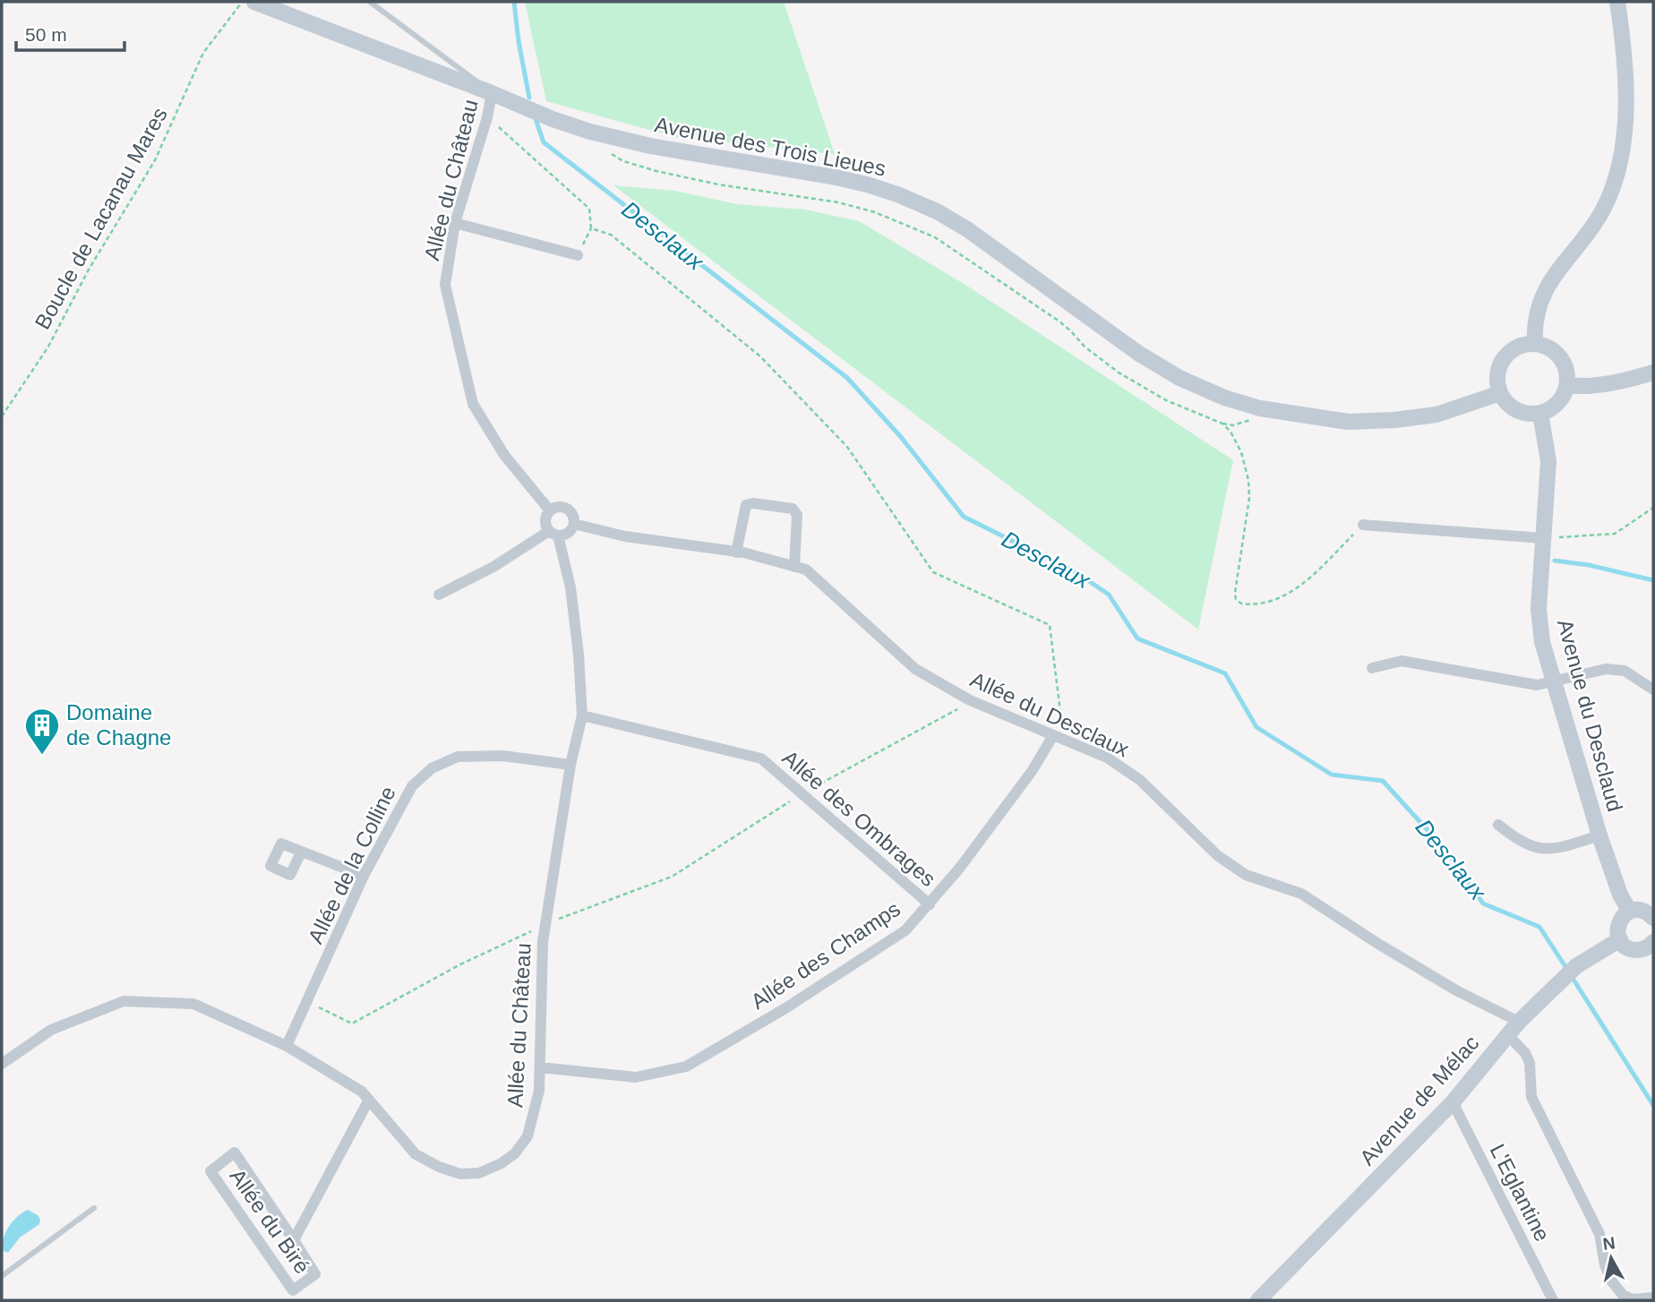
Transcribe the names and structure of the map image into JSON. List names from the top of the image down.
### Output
{
  "streets": {
    "main road": ["Avenue des Trois Lieues", "Avenue du Desclaud", "Avenue de Mélac"],
    "street": [
      "Allée du Château",
      "Allée du Desclaux",
      "Allée des Ombrages",
      "Allée de la Colline",
      "Allée des Champs",
      "L'Eglantine",
      "Allée du Biré"
    ],
    "path": ["Boucle de Lacanau Mares"]
  },
  "crossings": [
    ["Avenue des Trois Lieues", "Allée du Château"],
    ["Avenue des Trois Lieues", "Avenue du Desclaud"],
    ["Allée du Château", "Allée du Desclaux"],
    ["Allée du Château", "Allée des Ombrages"],
    ["Allée du Château", "Allée de la Colline"],
    ["Allée du Château", "Allée des Champs"],
    ["Allée du Château", "Allée du Biré"],
    ["Allée du Desclaux", "Allée des Champs"],
    ["Allée du Desclaux", "Avenue de Mélac"],
    ["Allée des Ombrages", "Allée des Champs"],
    ["Avenue de Mélac", "L'Eglantine"]
  ],
  "water": ["Desclaux"],
  "places": {
    "building": ["Domaine de Chagne"]
  },
  "scale_bar": "50 m",
  "north": "top"
}
